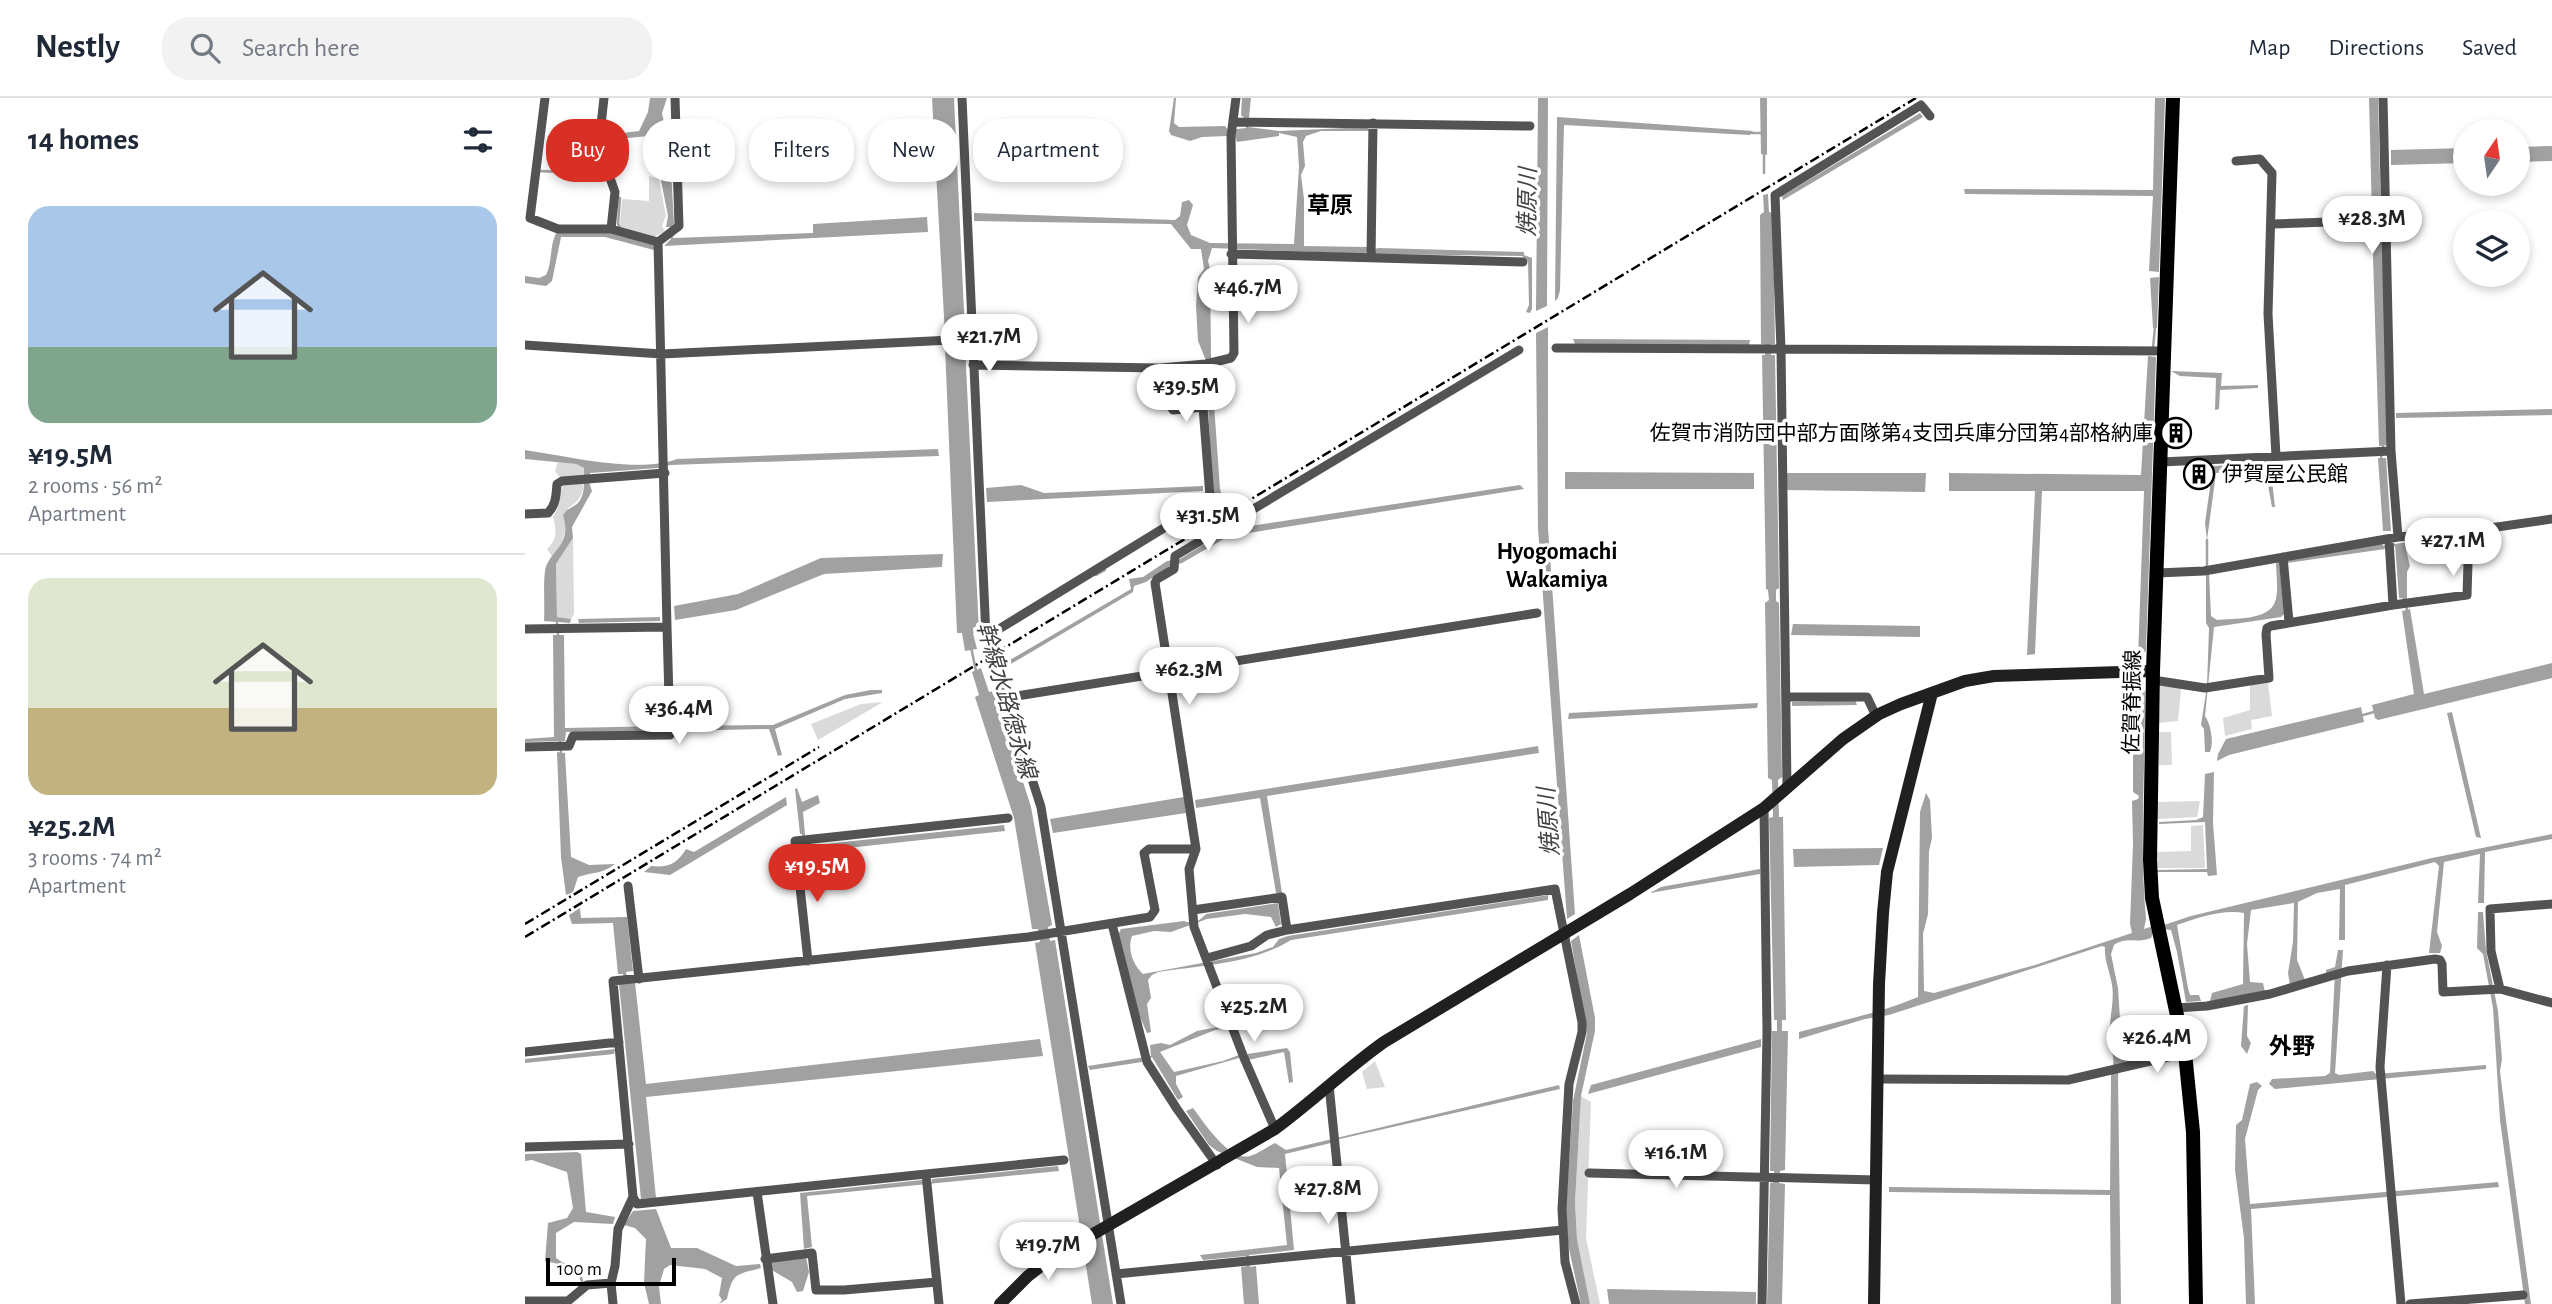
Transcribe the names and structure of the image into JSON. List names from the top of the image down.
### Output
{
  "streets": {
    "main road": ["佐賀脊振線"]
  },
  "districts": ["草原", "Hyogomachi Wakamiya", "外野"],
  "water": ["焼原川", "幹線水路徳永線"],
  "places": {
    "building": ["佐賀市消防団中部方面隊第4支団兵庫分団第4部格納庫", "伊賀屋公民館"]
  },
  "scale_bar": "100 m",
  "north": "top",
  "page": {
    "header": "Nestly",
    "search": "Search here",
    "nav": ["Map", "Directions", "Saved"],
    "heading": "14 homes",
    "chip": [
      "Buy",
      "Rent",
      "Filters",
      "New",
      "Apartment"
    ],
    "list": [
      {
        "name": "¥19.5M",
        "note": "2 rooms · 56 m² · Apartment"
      },
      {
        "name": "¥25.2M",
        "note": "3 rooms · 74 m² · Apartment"
      }
    ],
    "price": [
      "¥28.3M",
      "¥46.7M",
      "¥21.7M",
      "¥39.5M",
      "¥31.5M",
      "¥27.1M",
      "¥62.3M",
      "¥36.4M",
      "¥19.5M",
      "¥25.2M",
      "¥26.4M",
      "¥16.1M",
      "¥27.8M",
      "¥19.7M"
    ],
    "scale": "100 m"
  }
}
